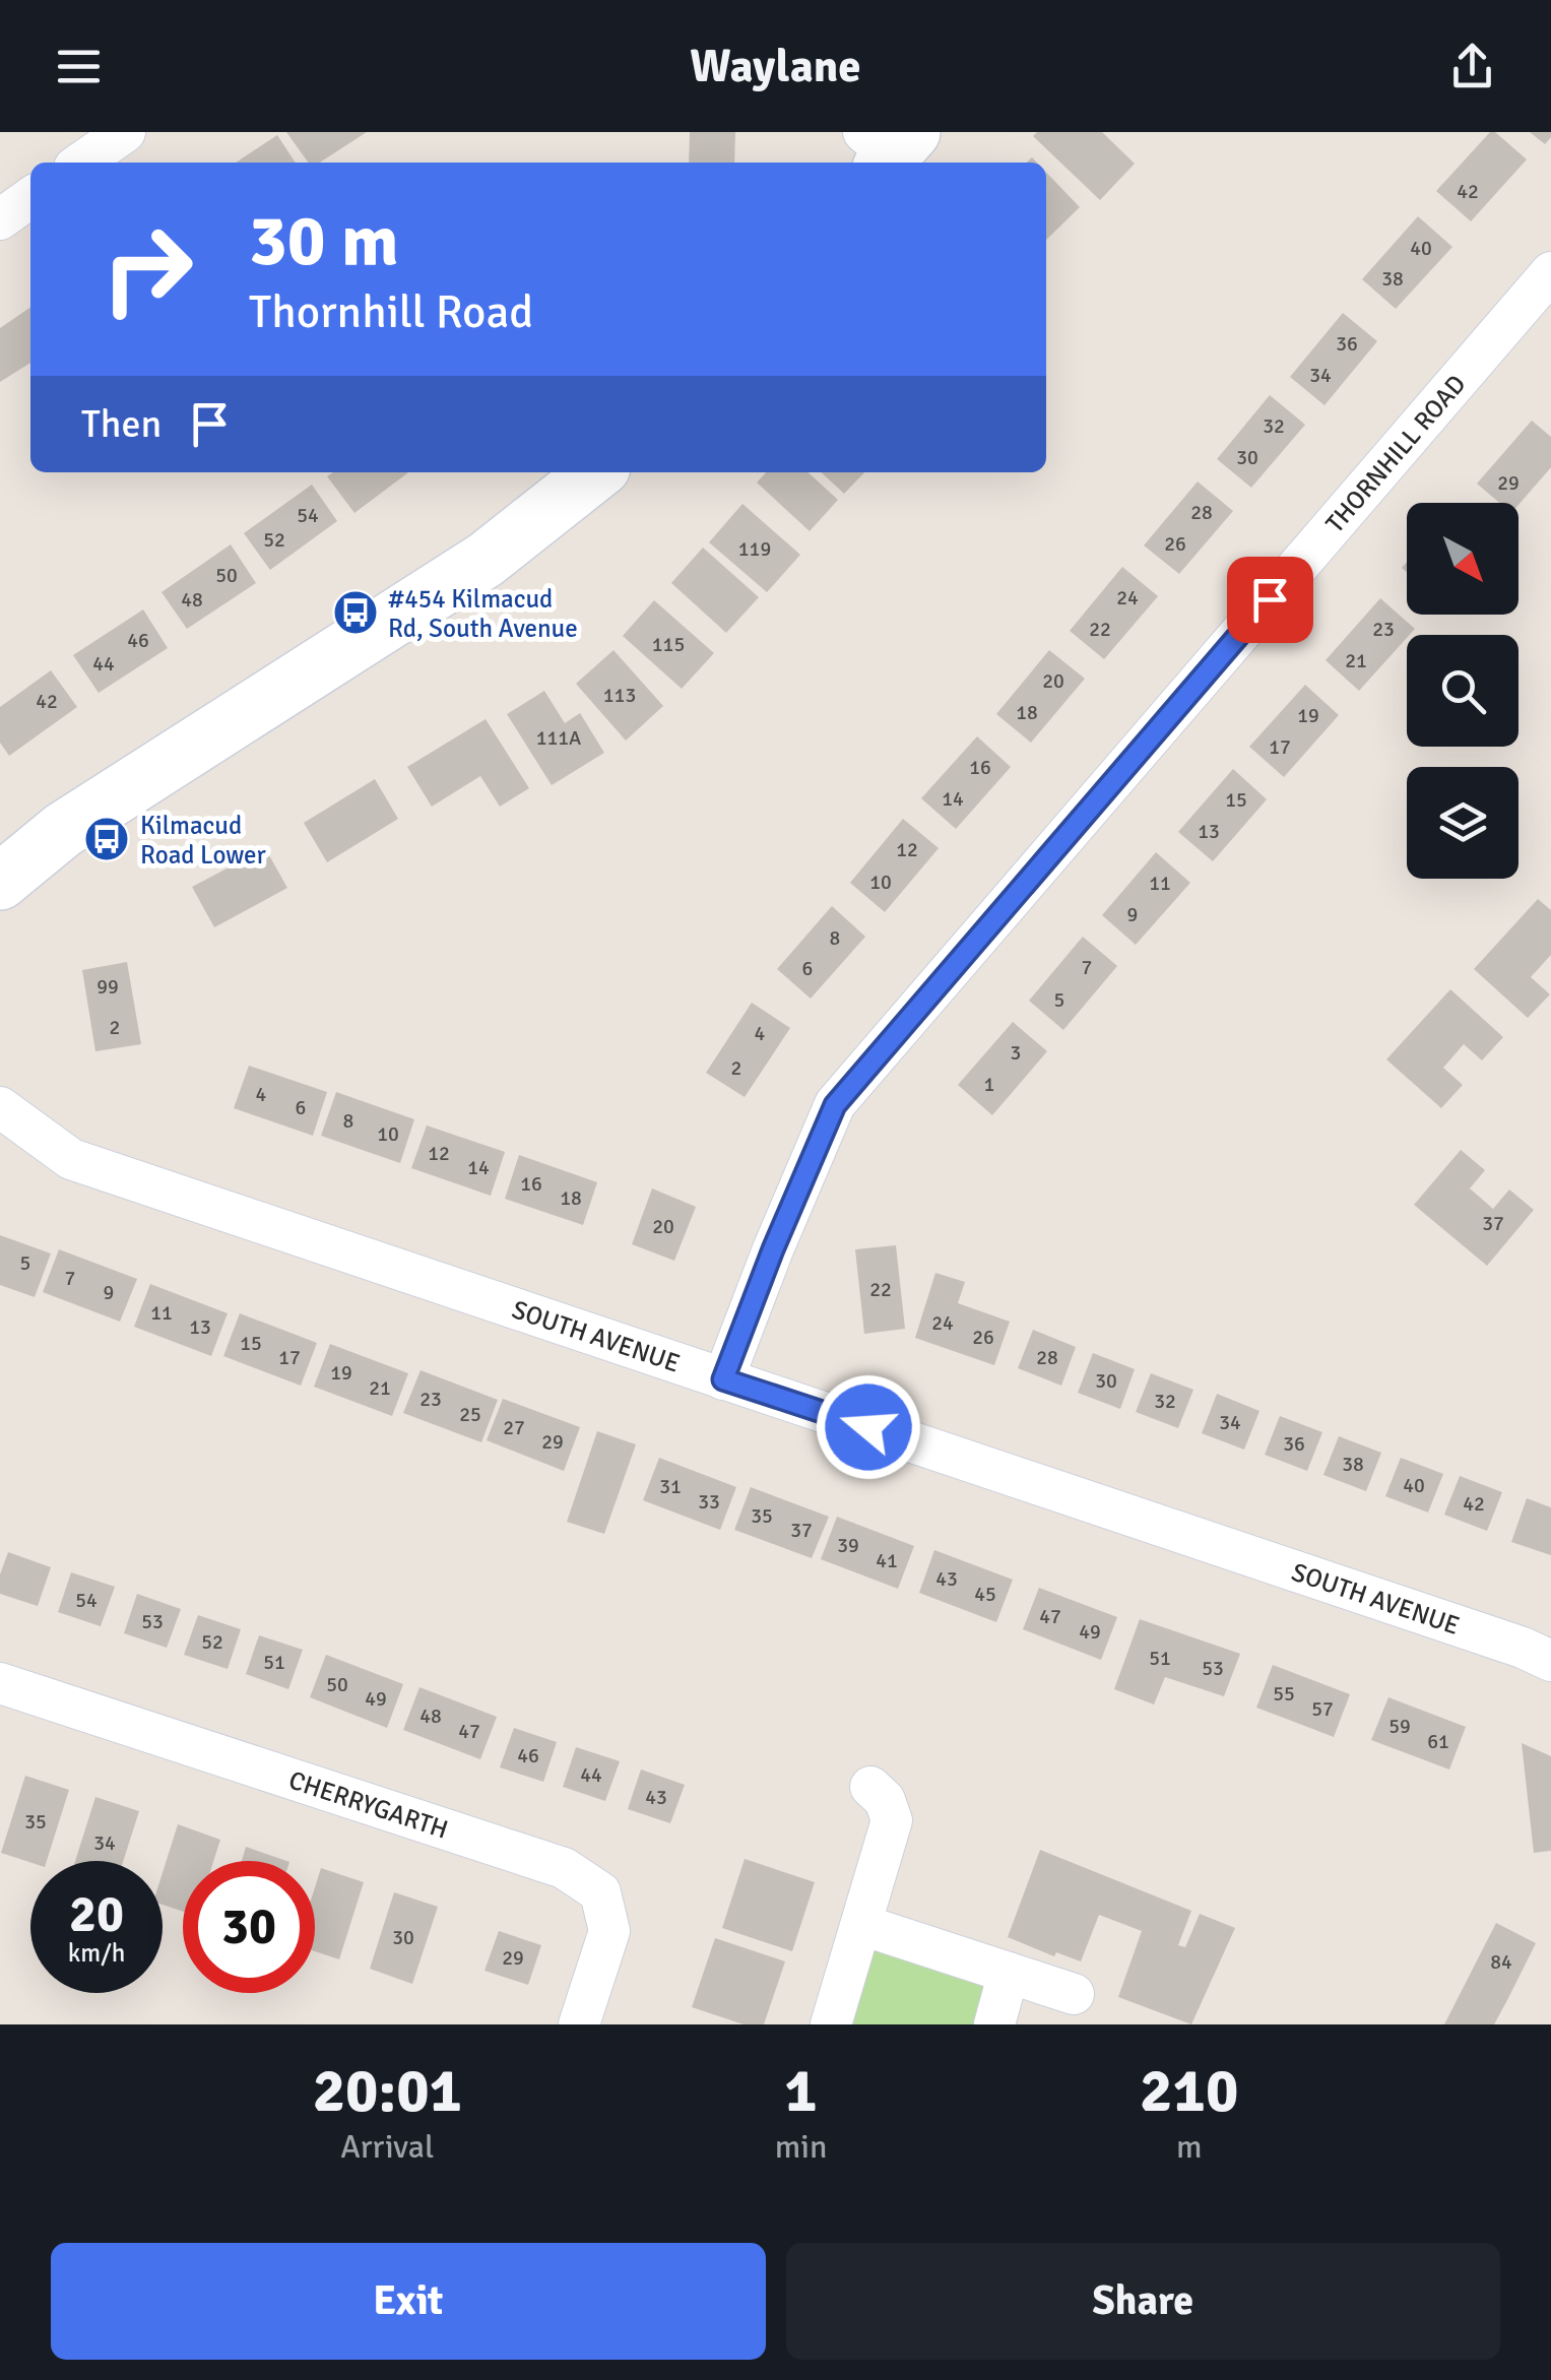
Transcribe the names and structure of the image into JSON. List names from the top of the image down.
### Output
{
  "streets": {
    "street": ["THORNHILL ROAD", "SOUTH AVENUE", "CHERRYGARTH"]
  },
  "crossings": [
    ["THORNHILL ROAD", "SOUTH AVENUE"]
  ],
  "places": {
    "bus stop": ["#454 Kilmacud Rd, South Avenue", "Kilmacud Road Lower"]
  },
  "house_numbers": [
    "42",
    "40",
    "38",
    "36",
    "34",
    "32",
    "30",
    "29",
    "28",
    "54",
    "52",
    "26",
    "119",
    "50",
    "24",
    "48",
    "22",
    "23",
    "46",
    "115",
    "21",
    "44",
    "20",
    "113",
    "42",
    "18",
    "19",
    "111A",
    "17",
    "16",
    "14",
    "15",
    "13",
    "12",
    "10",
    "11",
    "9",
    "8",
    "7",
    "6",
    "99",
    "5",
    "2",
    "4",
    "3",
    "2",
    "1",
    "4",
    "6",
    "8",
    "10",
    "12",
    "14",
    "16",
    "18",
    "37",
    "20",
    "5",
    "7",
    "22",
    "9",
    "11",
    "24",
    "13",
    "26",
    "15",
    "17",
    "28",
    "19",
    "30",
    "21",
    "23",
    "32",
    "25",
    "34",
    "27",
    "29",
    "36",
    "38",
    "40",
    "31",
    "33",
    "42",
    "35",
    "37",
    "39",
    "41",
    "43",
    "45",
    "54",
    "47",
    "53",
    "49",
    "52",
    "51",
    "51",
    "53",
    "50",
    "55",
    "49",
    "57",
    "48",
    "59",
    "47",
    "61",
    "46",
    "44",
    "43",
    "35",
    "34",
    "30",
    "29",
    "84"
  ],
  "north": "bottom right",
  "page": {
    "header": "Waylane",
    "turn": ["30 m", "Thornhill Road"],
    "then": "Then",
    "speed": "20 km/h",
    "limit": "30",
    "eta": [
      "20:01",
      "Arrival",
      "1",
      "min",
      "210",
      "m"
    ],
    "buttons": ["Exit", "Share"]
  }
}
